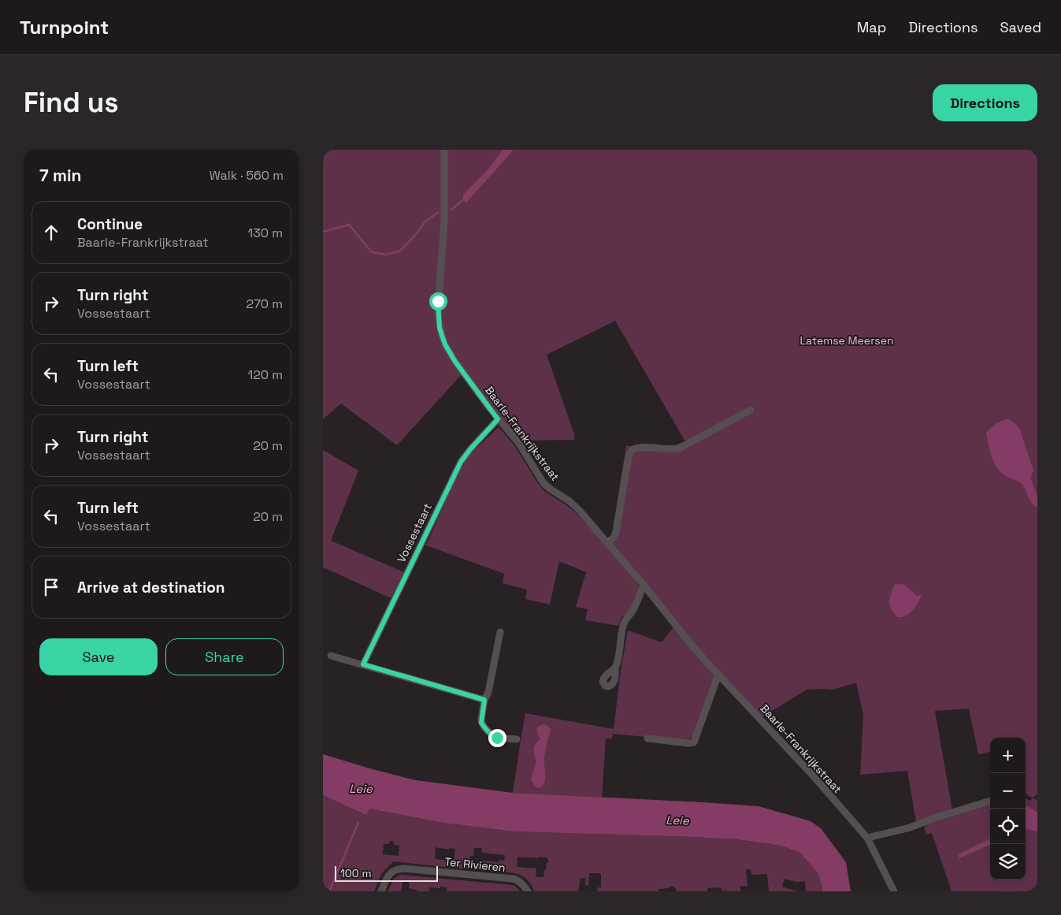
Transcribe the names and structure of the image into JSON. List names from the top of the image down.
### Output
{
  "streets": {
    "street": ["Baarle-Frankrijkstraat", "Vossestaart", "Ter Rivieren"]
  },
  "crossings": [
    ["Baarle-Frankrijkstraat", "Vossestaart"]
  ],
  "water": ["Leie"],
  "parks": ["Latemse Meersen"],
  "scale_bar": "100 m",
  "page": {
    "header": "Turnpoint",
    "nav": ["Map", "Directions", "Saved"],
    "buttons": [
      "Directions",
      ["Save", "Share"]
    ],
    "title": "Find us",
    "heading": ["7 min", "Walk · 560 m"],
    "list": [
      ["Continue", "Baarle-Frankrijkstraat", "130 m"],
      ["Turn right", "Vossestaart", "270 m"],
      ["Turn left", "Vossestaart", "120 m"],
      ["Turn right", "Vossestaart", "20 m"],
      ["Turn left", "Vossestaart", "20 m"],
      "Arrive at destination"
    ],
    "map_buttons": ["+", "−"],
    "scale": "100 m"
  }
}
